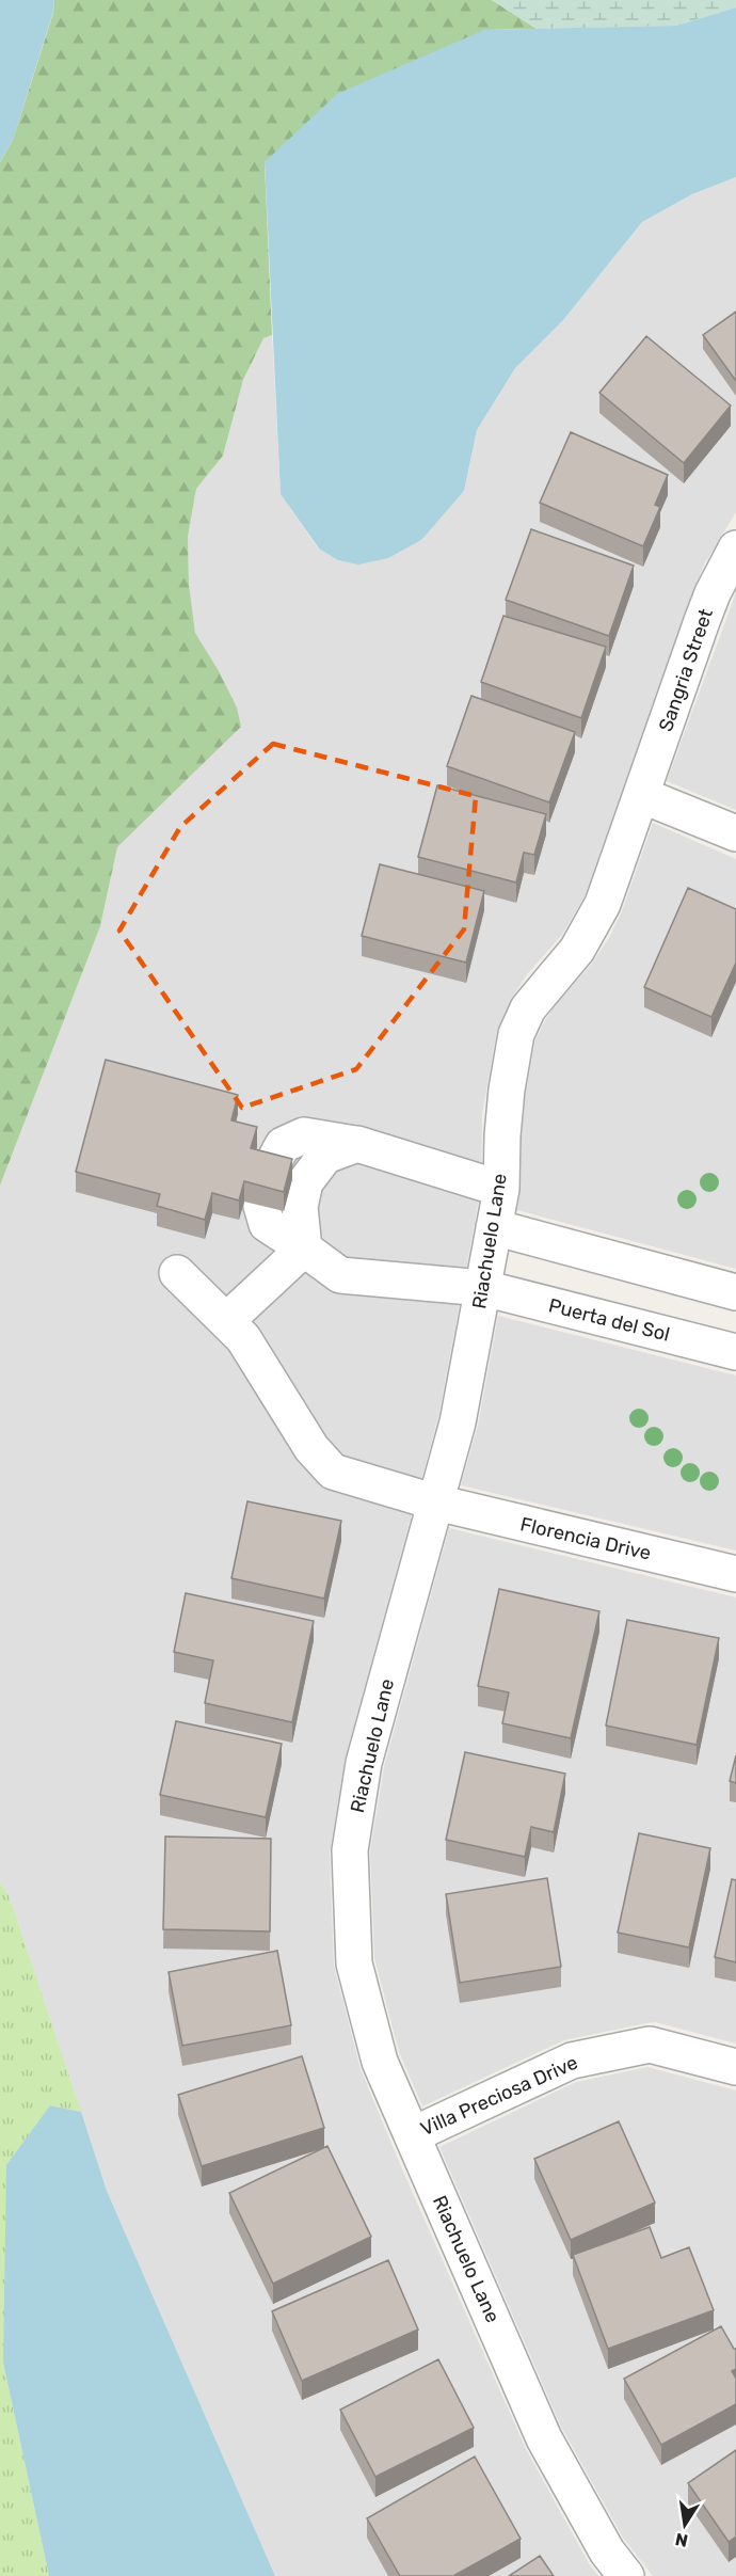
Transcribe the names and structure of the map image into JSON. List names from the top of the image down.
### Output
{
  "streets": {
    "street": [
      "Sangria Street",
      "Riachuelo Lane",
      "Puerta del Sol",
      "Florencia Drive",
      "Villa Preciosa Drive"
    ]
  },
  "crossings": [
    ["Sangria Street", "Riachuelo Lane"],
    ["Riachuelo Lane", "Puerta del Sol"],
    ["Riachuelo Lane", "Florencia Drive"],
    ["Riachuelo Lane", "Villa Preciosa Drive"]
  ],
  "north": "bottom"
}
